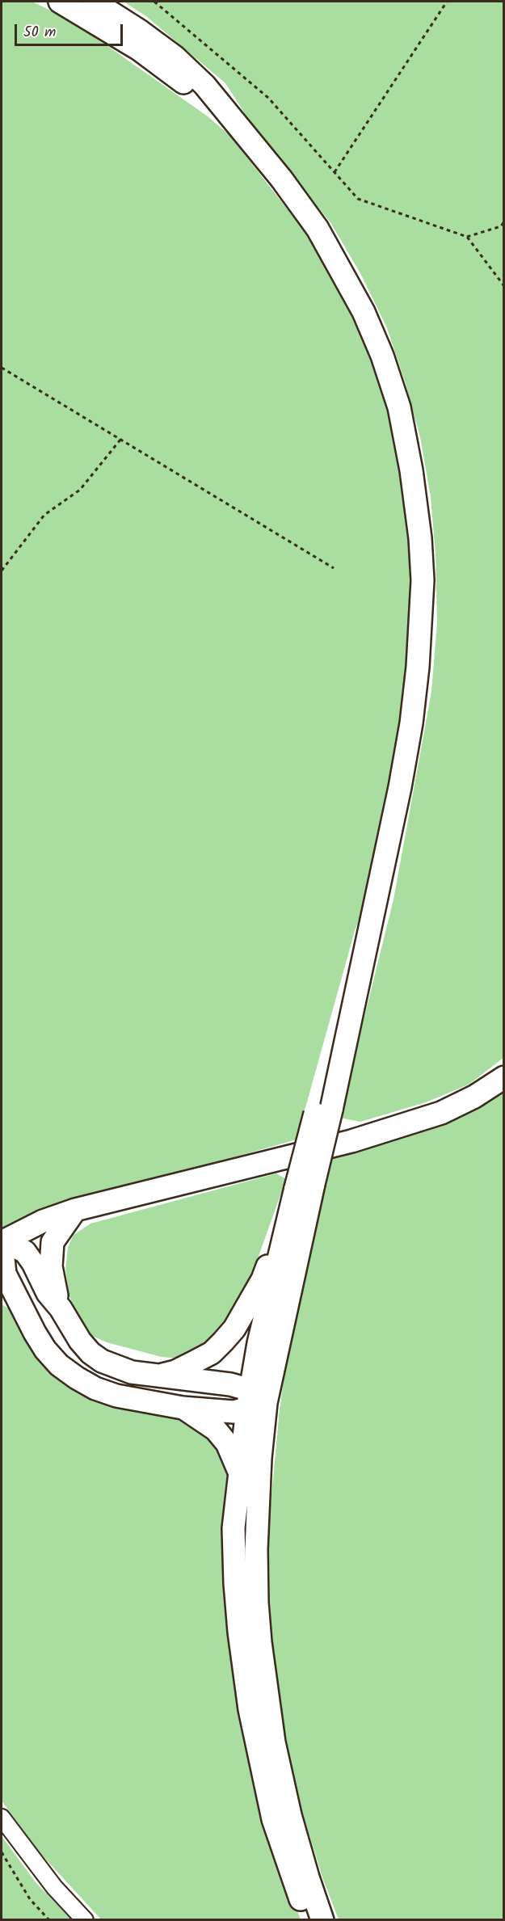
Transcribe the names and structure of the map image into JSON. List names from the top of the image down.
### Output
{
  "scale_bar": "50 m"
}
